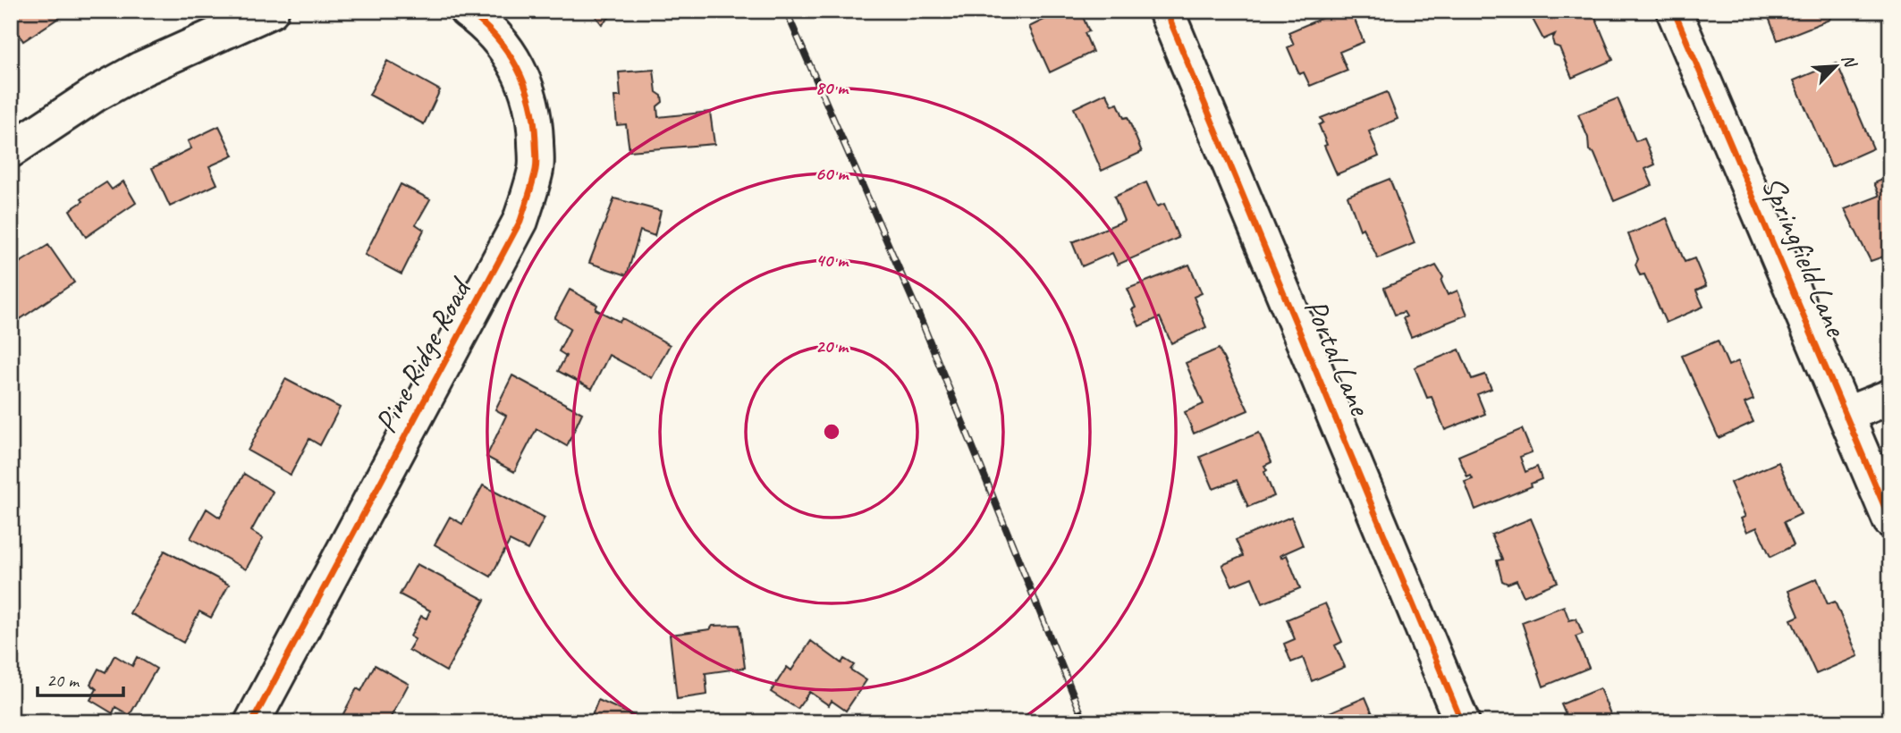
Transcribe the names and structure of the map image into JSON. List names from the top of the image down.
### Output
{
  "streets": {
    "street": ["Springfield Lane", "Pine Ridge Road", "Portal Lane"]
  },
  "scale_bar": "20 m",
  "north": "top right",
  "rings": [
    "80 m",
    "60 m",
    "40 m",
    "20 m"
  ]
}
